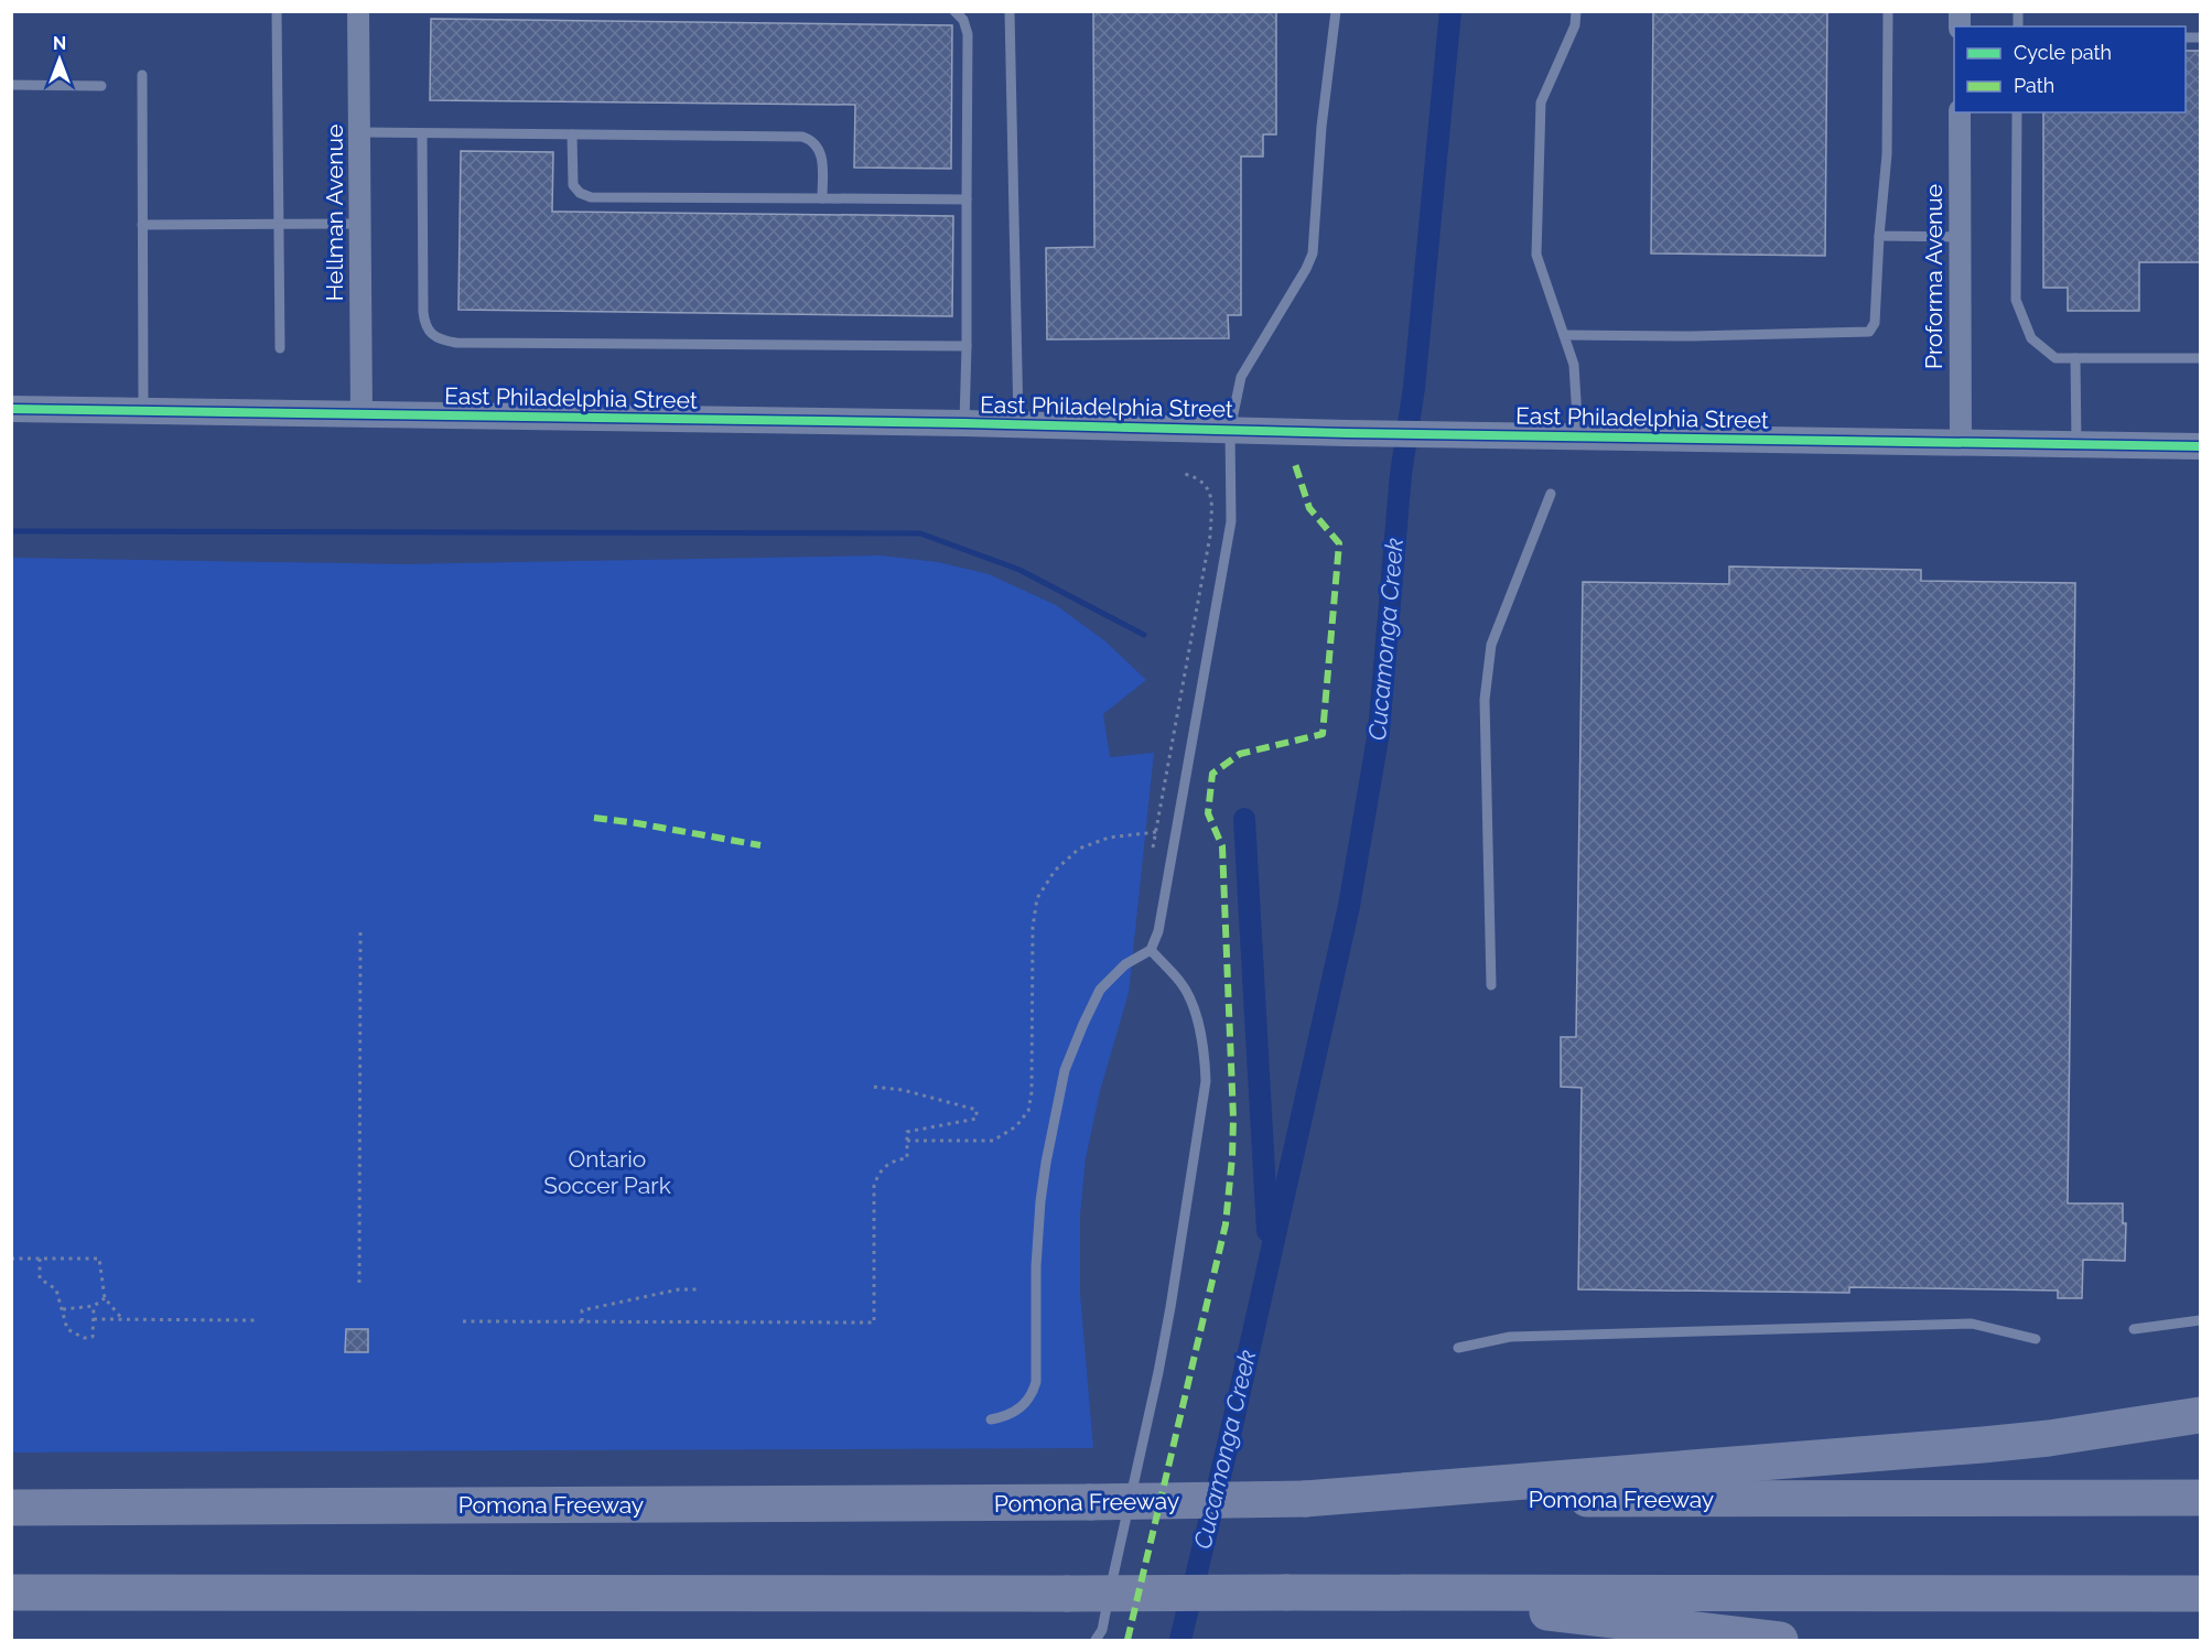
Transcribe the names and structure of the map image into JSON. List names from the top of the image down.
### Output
{
  "streets": {
    "highway": ["Pomona Freeway"],
    "street": ["Hellman Avenue", "Proforma Avenue", "East Philadelphia Street"]
  },
  "crossings": [
    ["Hellman Avenue", "East Philadelphia Street"],
    ["Proforma Avenue", "East Philadelphia Street"]
  ],
  "water": ["Cucamonga Creek"],
  "parks": ["Ontario Soccer Park"],
  "legend": ["Cycle path", "Path"],
  "north": "top"
}
